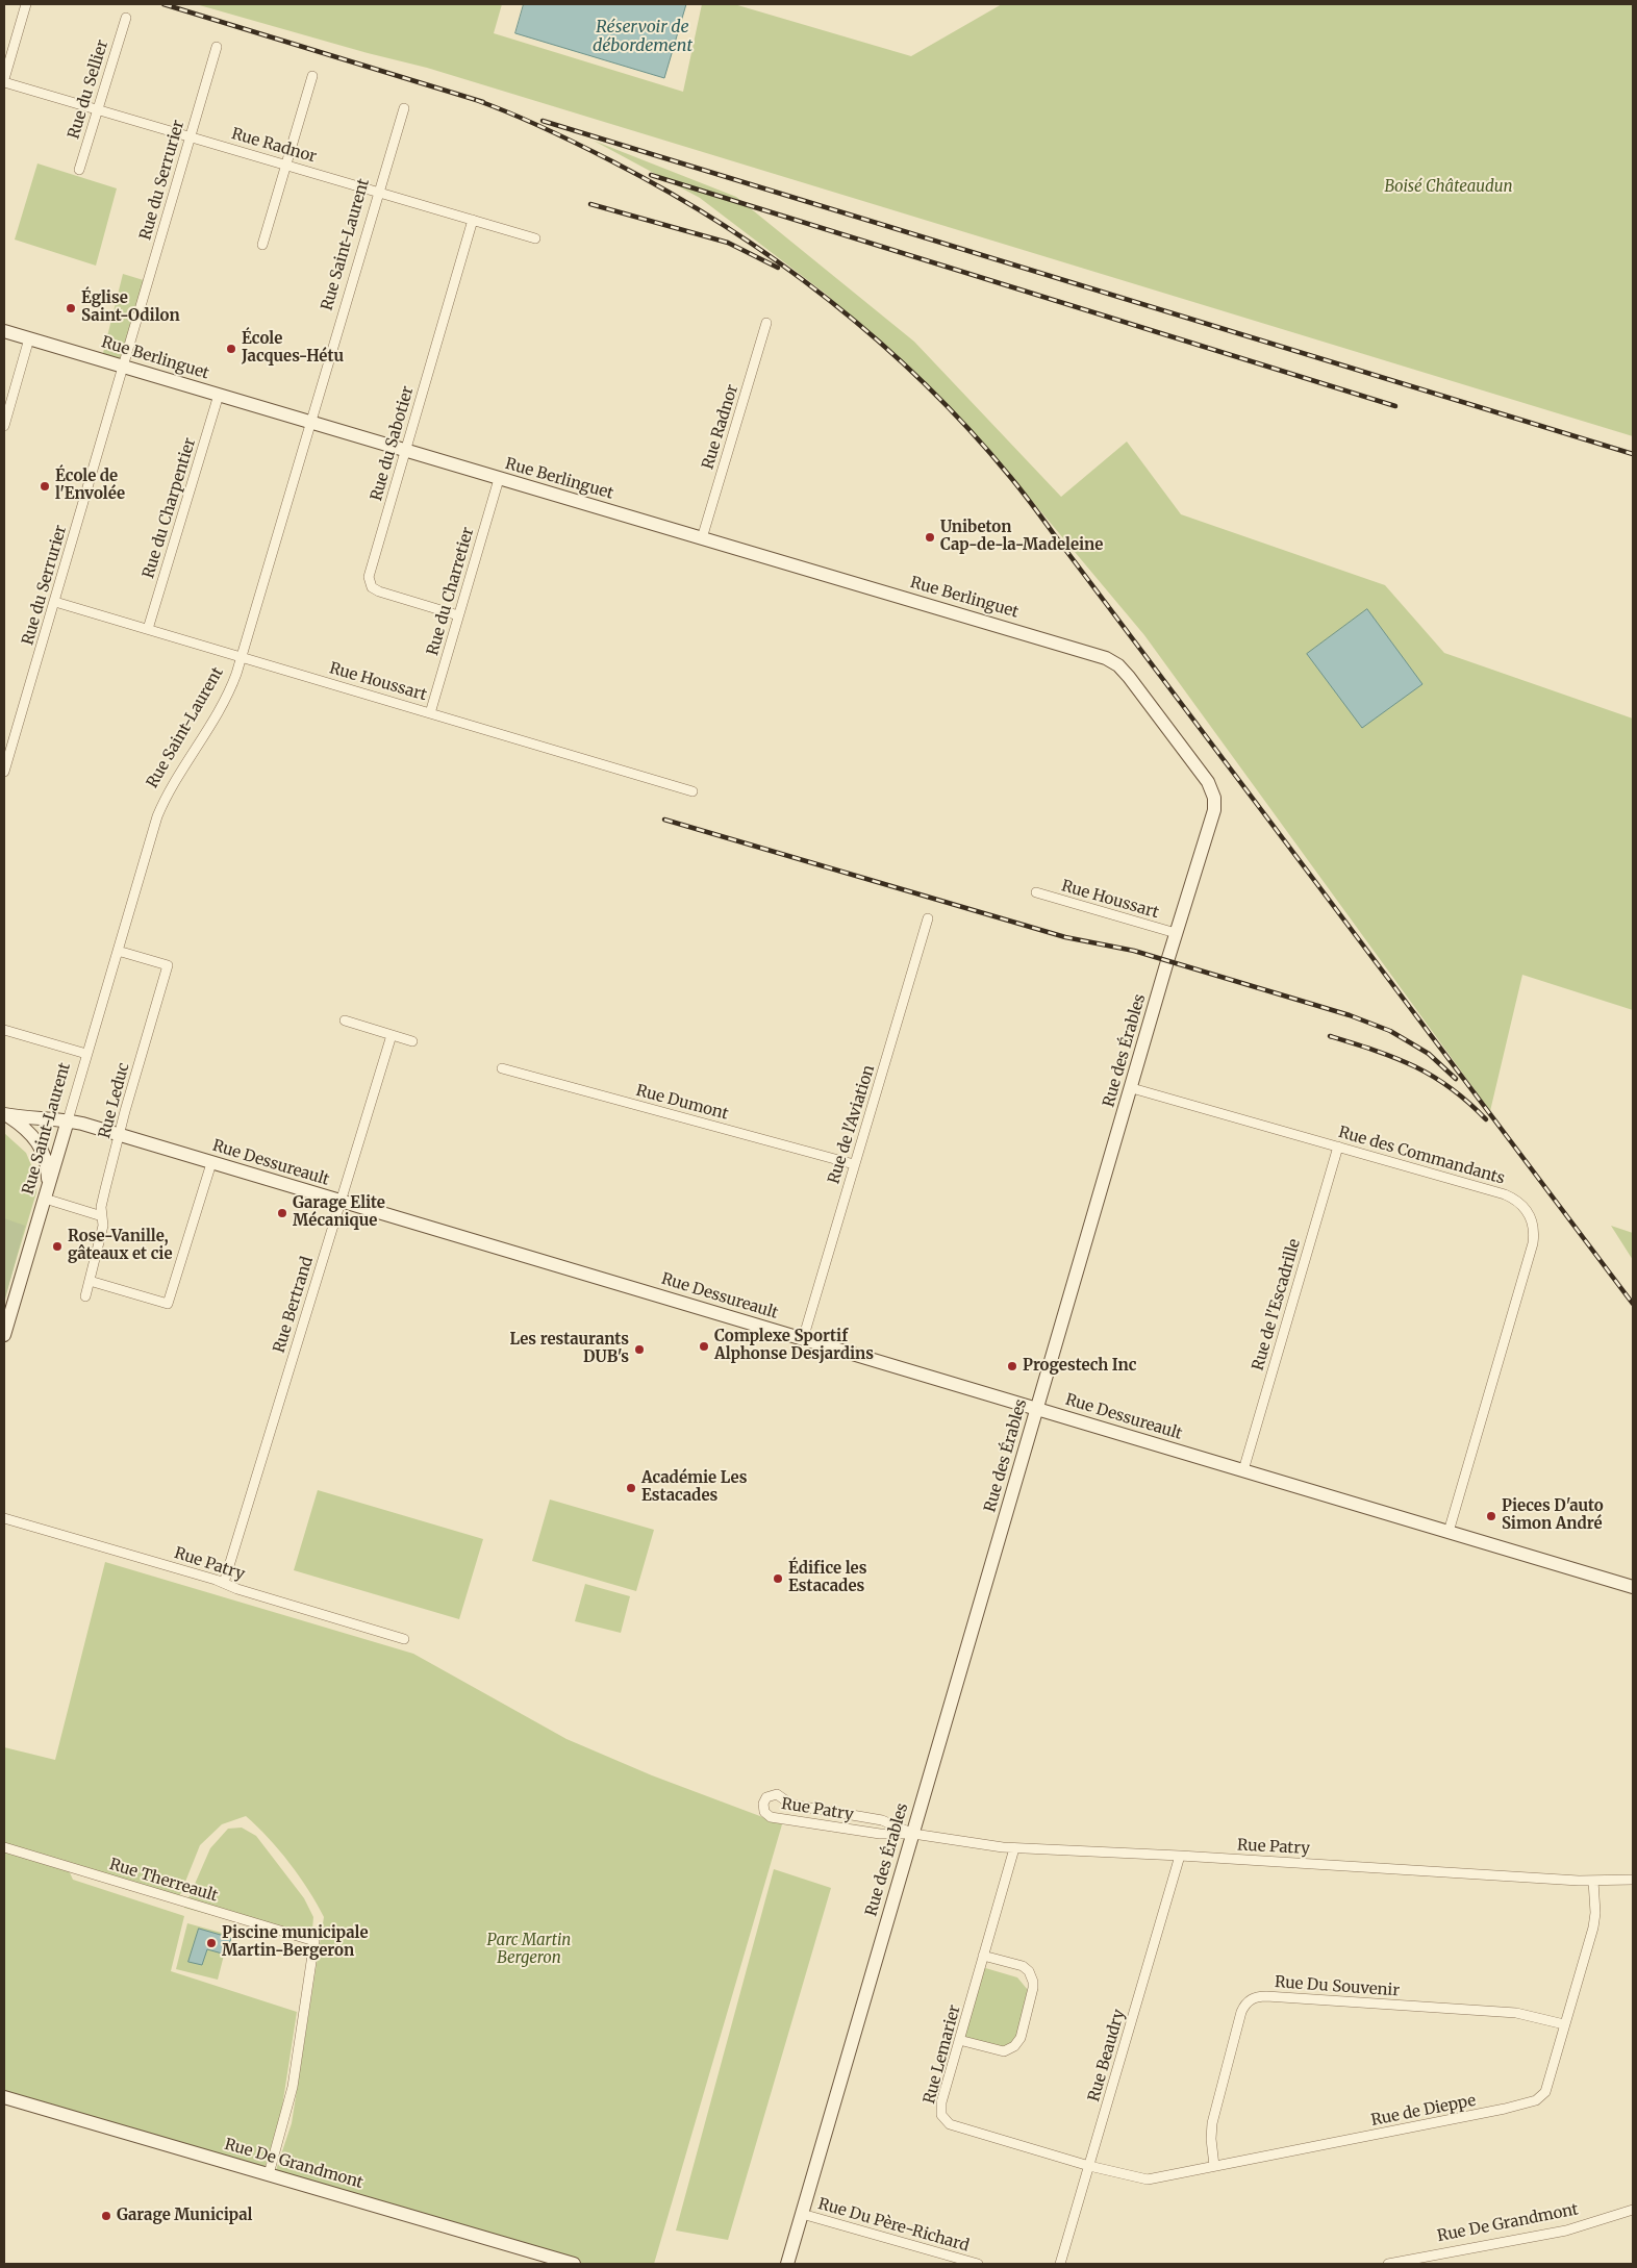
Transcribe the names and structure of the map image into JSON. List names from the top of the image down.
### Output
{
  "streets": {
    "street": [
      "Rue du Sellier",
      "Rue Radnor",
      "Rue du Serrurier",
      "Rue Saint-Laurent",
      "Rue Berlinguet",
      "Rue du Sabotier",
      "Rue du Charpentier",
      "Rue du Charretier",
      "Rue Houssart",
      "Rue des Érables",
      "Rue Leduc",
      "Rue Dumont",
      "Rue de l'Aviation",
      "Rue des Commandants",
      "Rue Dessureault",
      "Rue Bertrand",
      "Rue de l'Escadrille",
      "Rue Patry",
      "Rue Therreault",
      "Rue Du Souvenir",
      "Rue Lemarier",
      "Rue Beaudry",
      "Rue de Dieppe",
      "Rue De Grandmont",
      "Rue Du Père-Richard"
    ]
  },
  "crossings": [
    ["Rue du Sellier", "Rue Radnor"],
    ["Rue Radnor", "Rue du Serrurier"],
    ["Rue Radnor", "Rue Saint-Laurent"],
    ["Rue Radnor", "Rue Berlinguet"],
    ["Rue Radnor", "Rue du Sabotier"],
    ["Rue du Serrurier", "Rue Berlinguet"],
    ["Rue du Serrurier", "Rue Houssart"],
    ["Rue Saint-Laurent", "Rue Berlinguet"],
    ["Rue Saint-Laurent", "Rue Houssart"],
    ["Rue Saint-Laurent", "Rue Leduc"],
    ["Rue Saint-Laurent", "Rue Dessureault"],
    ["Rue Berlinguet", "Rue du Sabotier"],
    ["Rue Berlinguet", "Rue du Charpentier"],
    ["Rue Berlinguet", "Rue du Charretier"],
    ["Rue Berlinguet", "Rue des Érables"],
    ["Rue du Sabotier", "Rue du Charretier"],
    ["Rue du Charpentier", "Rue Houssart"],
    ["Rue du Charretier", "Rue Houssart"],
    ["Rue Houssart", "Rue des Érables"],
    ["Rue des Érables", "Rue des Commandants"],
    ["Rue des Érables", "Rue Dessureault"],
    ["Rue des Érables", "Rue Patry"],
    ["Rue des Érables", "Rue Du Père-Richard"],
    ["Rue Leduc", "Rue Dessureault"],
    ["Rue Dumont", "Rue de l'Aviation"],
    ["Rue de l'Aviation", "Rue Dessureault"],
    ["Rue des Commandants", "Rue Dessureault"],
    ["Rue des Commandants", "Rue de l'Escadrille"],
    ["Rue Dessureault", "Rue Bertrand"],
    ["Rue Dessureault", "Rue de l'Escadrille"],
    ["Rue Bertrand", "Rue Patry"],
    ["Rue Patry", "Rue Lemarier"],
    ["Rue Patry", "Rue Beaudry"],
    ["Rue Patry", "Rue de Dieppe"],
    ["Rue Therreault", "Rue De Grandmont"],
    ["Rue Du Souvenir", "Rue de Dieppe"],
    ["Rue Lemarier", "Rue Beaudry"],
    ["Rue Lemarier", "Rue de Dieppe"],
    ["Rue Beaudry", "Rue de Dieppe"]
  ],
  "water": ["Réservoir de débordement"],
  "parks": ["Boisé Châteaudun", "Parc Martin Bergeron"],
  "places": [
    "Église Saint-Odilon",
    "École Jacques-Hétu",
    "École de l'Envolée",
    "Unibeton Cap-de-la-Madeleine",
    "Garage Elite Mécanique",
    "Rose-Vanille, gâteaux et cie",
    "Complexe Sportif Alphonse Desjardins",
    "Les restaurants DUB's",
    "Progestech Inc",
    "Académie Les Estacades",
    "Pieces D'auto Simon André",
    "Édifice les Estacades",
    "Piscine municipale Martin-Bergeron",
    "Garage Municipal"
  ]
}
